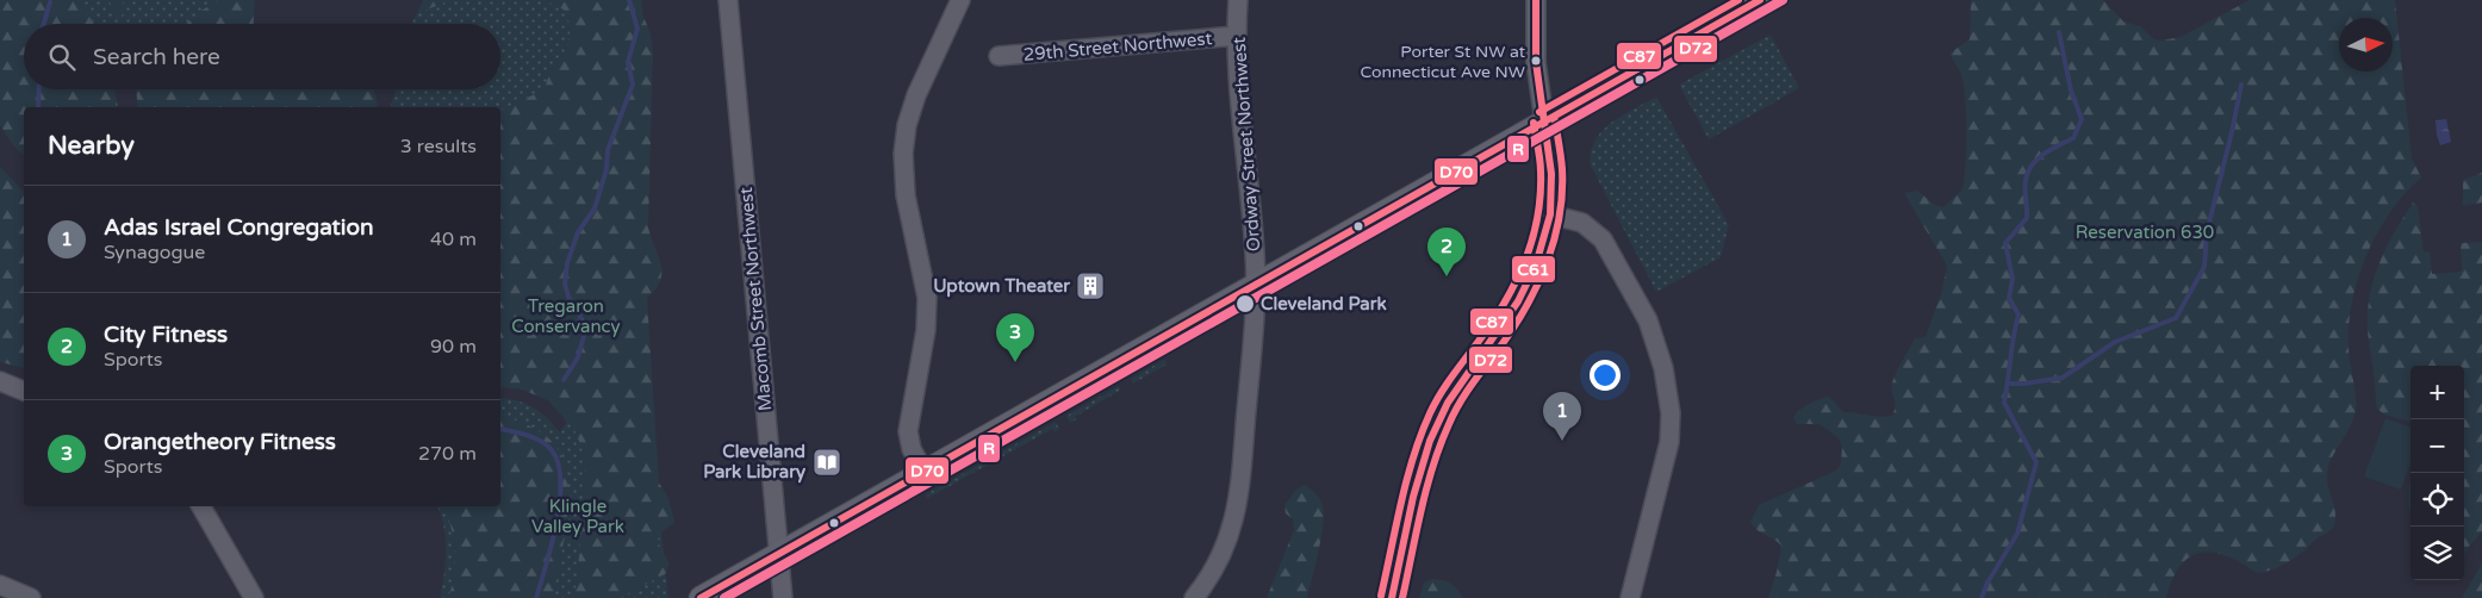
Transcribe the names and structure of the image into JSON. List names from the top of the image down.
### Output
{
  "streets": {
    "street": ["29th Street Northwest", "Ordway Street Northwest", "Macomb Street Northwest"]
  },
  "crossings": [
    ["29th Street Northwest", "Ordway Street Northwest"]
  ],
  "parks": ["Reservation 630", "Tregaron Conservancy", "Klingle Valley Park"],
  "places": {
    "other": ["Porter St NW at Connecticut Ave NW", "Cleveland Park"],
    "building": ["Uptown Theater"],
    "library": ["Cleveland Park Library"]
  },
  "lines": [
    "transit line R",
    "transit line D70",
    "transit line C87",
    "transit line C61",
    "transit line D72"
  ],
  "north": "right",
  "page": {
    "search": "Search here",
    "heading": ["Nearby", "3 results"],
    "list": [
      {
        "mark": "1",
        "name": "Adas Israel Congregation",
        "note": "Synagogue",
        "value": "40 m"
      },
      {
        "mark": "2",
        "name": "City Fitness",
        "note": "Sports",
        "value": "90 m"
      },
      {
        "mark": "3",
        "name": "Orangetheory Fitness",
        "note": "Sports",
        "value": "270 m"
      }
    ],
    "pins": ["2", "3", "1"],
    "map_buttons": ["+", "−"]
  }
}
